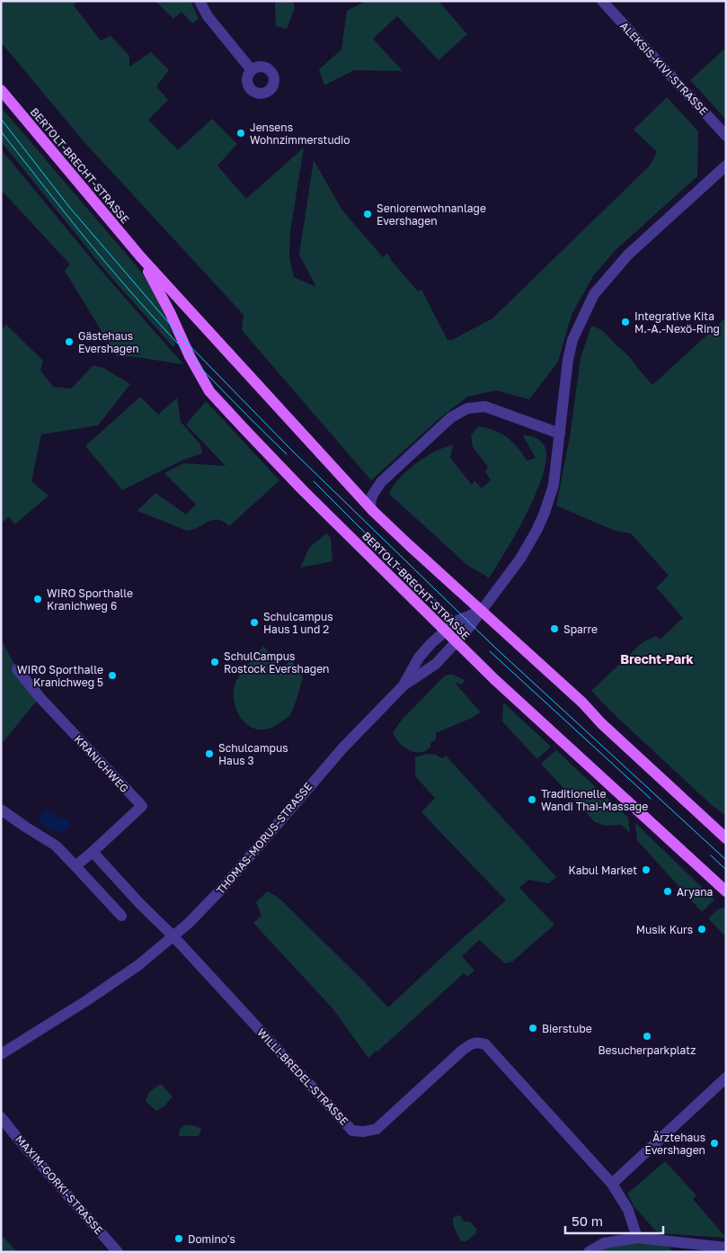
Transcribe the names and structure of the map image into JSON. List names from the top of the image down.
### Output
{
  "streets": {
    "main road": ["BERTOLT-BRECHT-STRASSE"],
    "street": [
      "ALEKSIS-KIVI-STRASSE",
      "KRANICHWEG",
      "THOMAS-MORUS-STRASSE",
      "WILLI-BREDEL-STRASSE",
      "MAXIM-GORKI-STRASSE"
    ]
  },
  "crossings": [
    ["BERTOLT-BRECHT-STRASSE", "THOMAS-MORUS-STRASSE"],
    ["THOMAS-MORUS-STRASSE", "WILLI-BREDEL-STRASSE"]
  ],
  "districts": ["Brecht-Park"],
  "places": [
    "Jensens Wohnzimmerstudio",
    "Seniorenwohnanlage Evershagen",
    "Integrative Kita M.-A.-Nexö-Ring",
    "Gästehaus Evershagen",
    "WIRO Sporthalle Kranichweg 6",
    "Schulcampus Haus 1 und 2",
    "Sparre",
    "SchulCampus Rostock Evershagen",
    "WIRO Sporthalle Kranichweg 5",
    "Schulcampus Haus 3",
    "Traditionelle Wandi Thai-Massage",
    "Kabul Market",
    "Aryana",
    "Musik Kurs",
    "Bierstube",
    "Besucherparkplatz",
    "Ärztehaus Evershagen",
    "Domino's"
  ],
  "scale_bar": "50 m"
}
